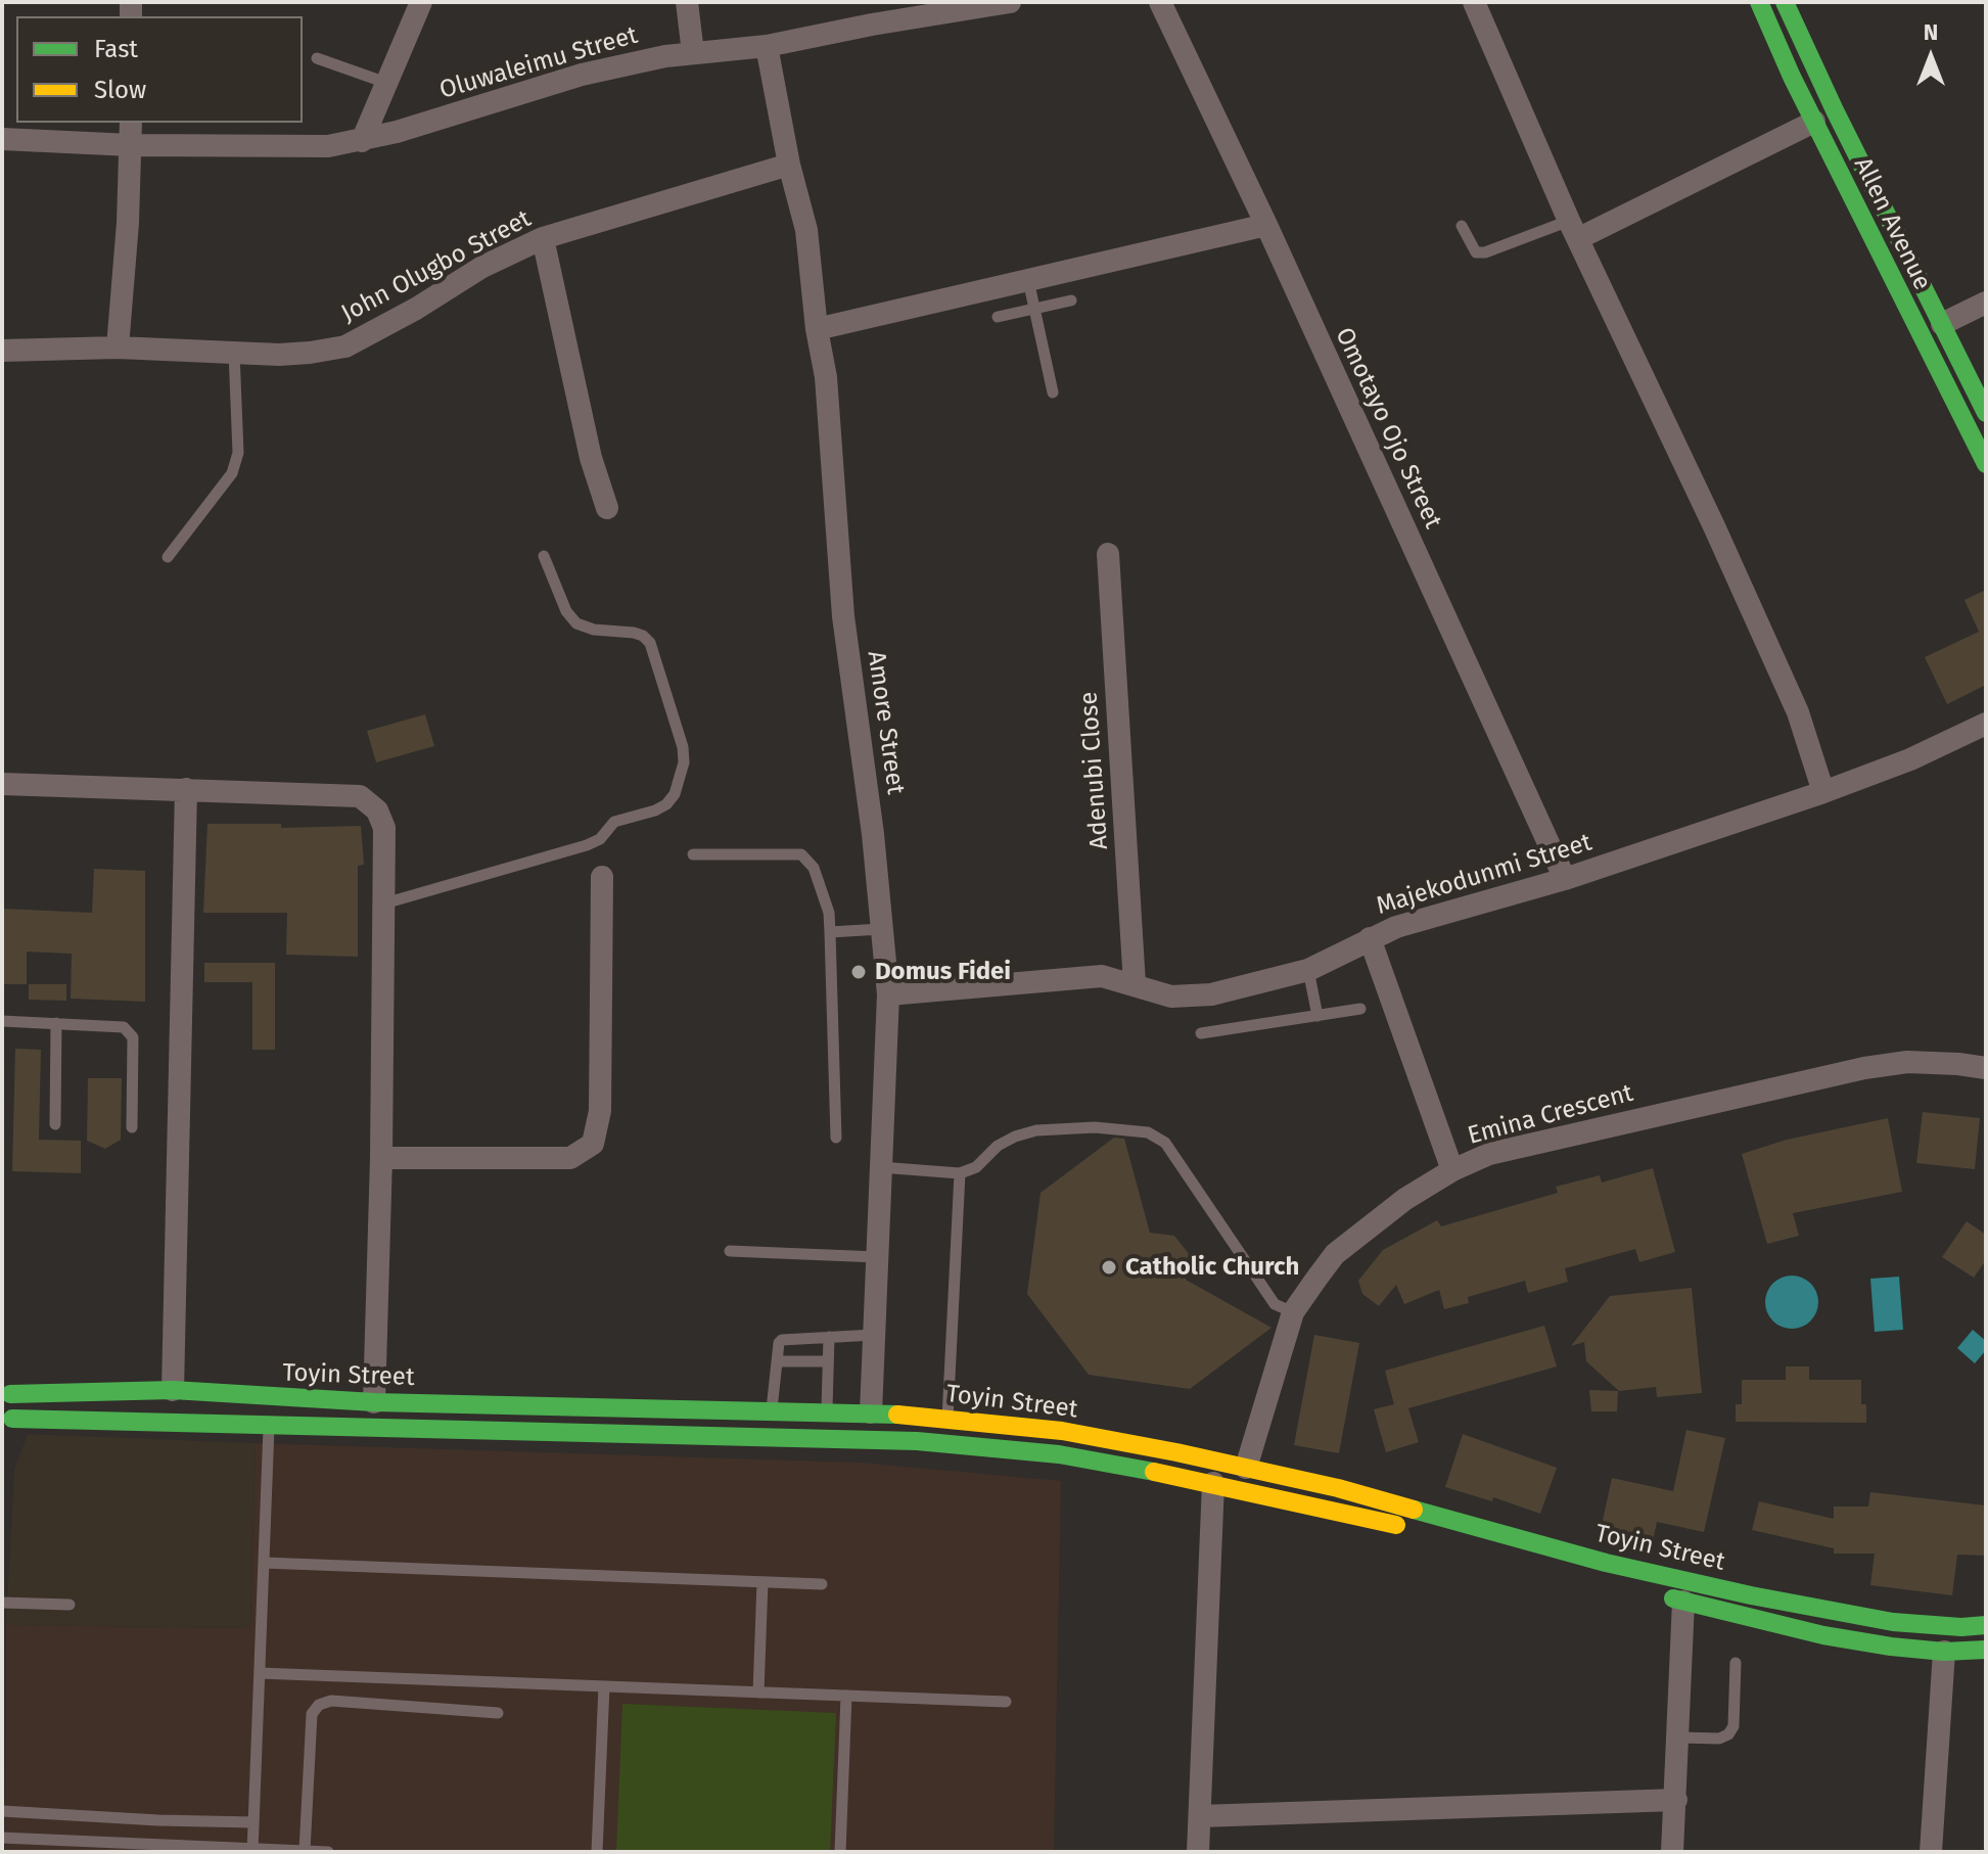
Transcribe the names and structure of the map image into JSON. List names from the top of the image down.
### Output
{
  "streets": {
    "street": [
      "Oluwaleimu Street",
      "Allen Avenue",
      "John Olugbo Street",
      "Omotayo Ojo Street",
      "Amore Street",
      "Adenubi Close",
      "Majekodunmi Street",
      "Emina Crescent",
      "Toyin Street"
    ]
  },
  "crossings": [
    ["Oluwaleimu Street", "Amore Street"],
    ["John Olugbo Street", "Amore Street"],
    ["Omotayo Ojo Street", "Majekodunmi Street"],
    ["Amore Street", "Majekodunmi Street"],
    ["Amore Street", "Toyin Street"],
    ["Adenubi Close", "Majekodunmi Street"],
    ["Emina Crescent", "Toyin Street"]
  ],
  "places": ["Domus Fidei", "Catholic Church"],
  "legend": ["Fast", "Slow"],
  "north": "top"
}
